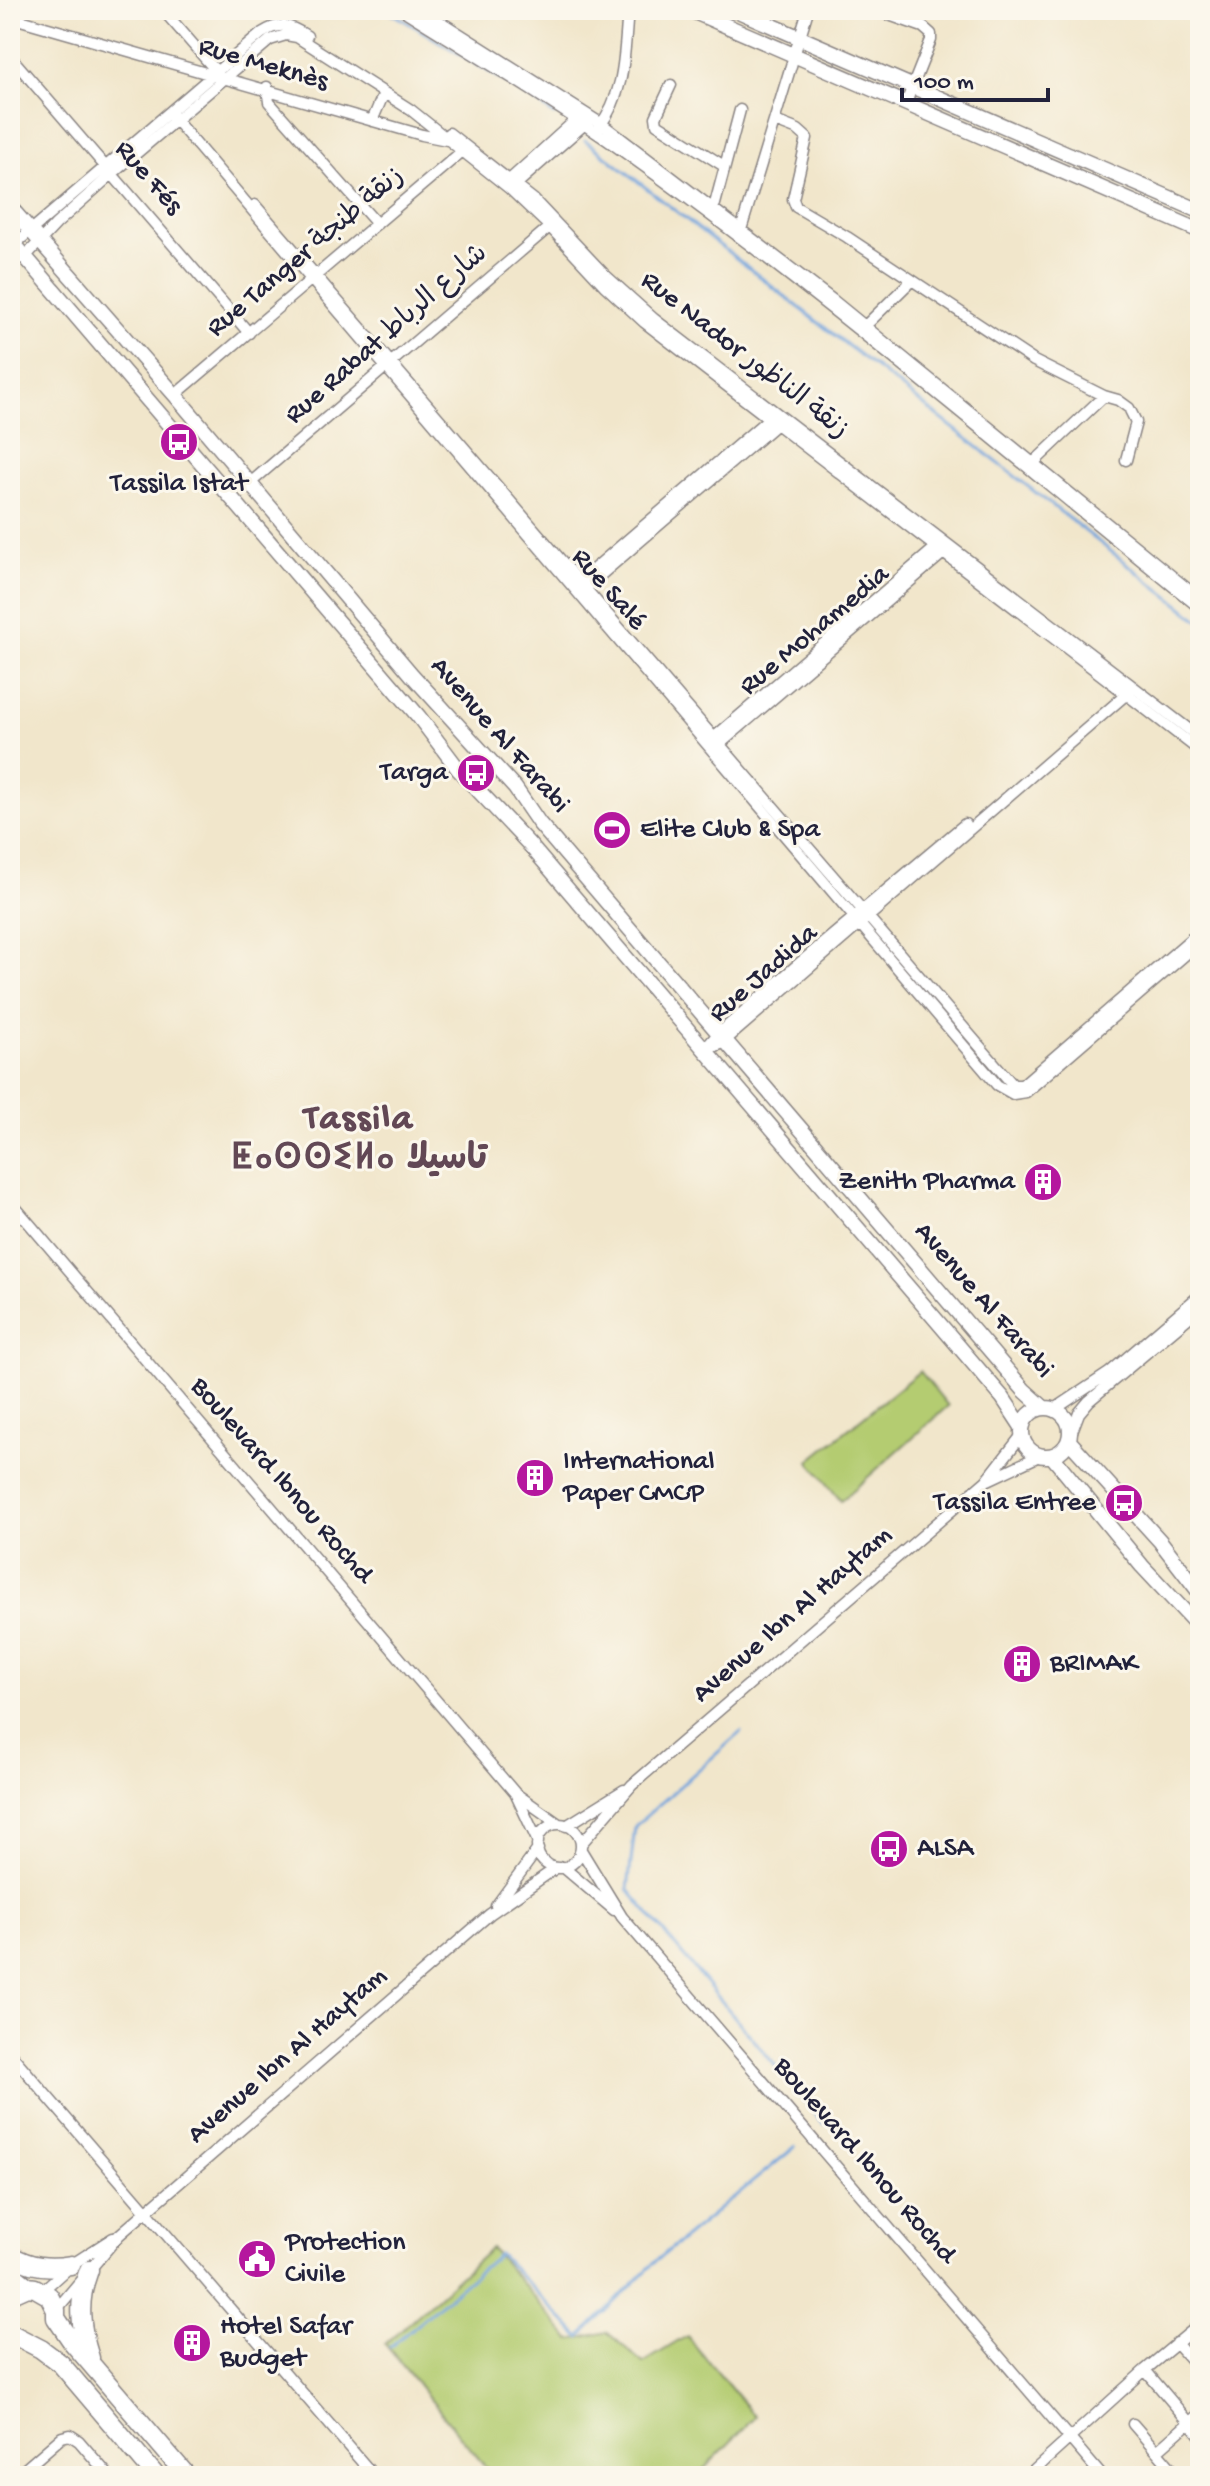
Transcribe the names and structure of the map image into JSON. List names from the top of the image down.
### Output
{
  "streets": {
    "street": [
      "Rue Meknès",
      "Rue Fés",
      "Rue Tanger زنقة طنجة",
      "Rue Rabat شارع الرباط",
      "Rue Nador زنقة الناظور",
      "Rue Salé",
      "Rue Mohamedia",
      "Avenue Al Farabi",
      "Rue Jadida",
      "Boulevard Ibnou Rochd",
      "Avenue Ibn Al Haytam"
    ]
  },
  "crossings": [
    ["Rue Meknès", "Rue Tanger زنقة طنجة"],
    ["Rue Meknès", "Rue Nador زنقة الناظور"],
    ["Rue Fés", "Rue Tanger زنقة طنجة"],
    ["Rue Tanger زنقة طنجة", "Rue Nador زنقة الناظور"],
    ["Rue Tanger زنقة طنجة", "Rue Salé"],
    ["Rue Tanger زنقة طنجة", "Avenue Al Farabi"],
    ["Rue Rabat شارع الرباط", "Rue Nador زنقة الناظور"],
    ["Rue Rabat شارع الرباط", "Rue Salé"],
    ["Rue Rabat شارع الرباط", "Avenue Al Farabi"],
    ["Rue Nador زنقة الناظور", "Rue Mohamedia"],
    ["Rue Nador زنقة الناظور", "Rue Jadida"],
    ["Rue Salé", "Rue Mohamedia"],
    ["Rue Salé", "Rue Jadida"],
    ["Avenue Al Farabi", "Rue Jadida"],
    ["Avenue Al Farabi", "Avenue Ibn Al Haytam"],
    ["Boulevard Ibnou Rochd", "Avenue Ibn Al Haytam"]
  ],
  "districts": ["Tassila ⵟⴰⵙⵙⵉⵍⴰ تاسيلا"],
  "places": {
    "bus stop": [
      "Tassila Istat",
      "Targa",
      "Tassila Entree",
      "ALSA"
    ],
    "sports": ["Elite Club & Spa"],
    "building": [
      "Zenith Pharma",
      "International Paper CMCP",
      "BRIMAK",
      "Hotel Safar Budget"
    ],
    "public building": ["Protection Civile"]
  },
  "scale_bar": "100 m"
}
